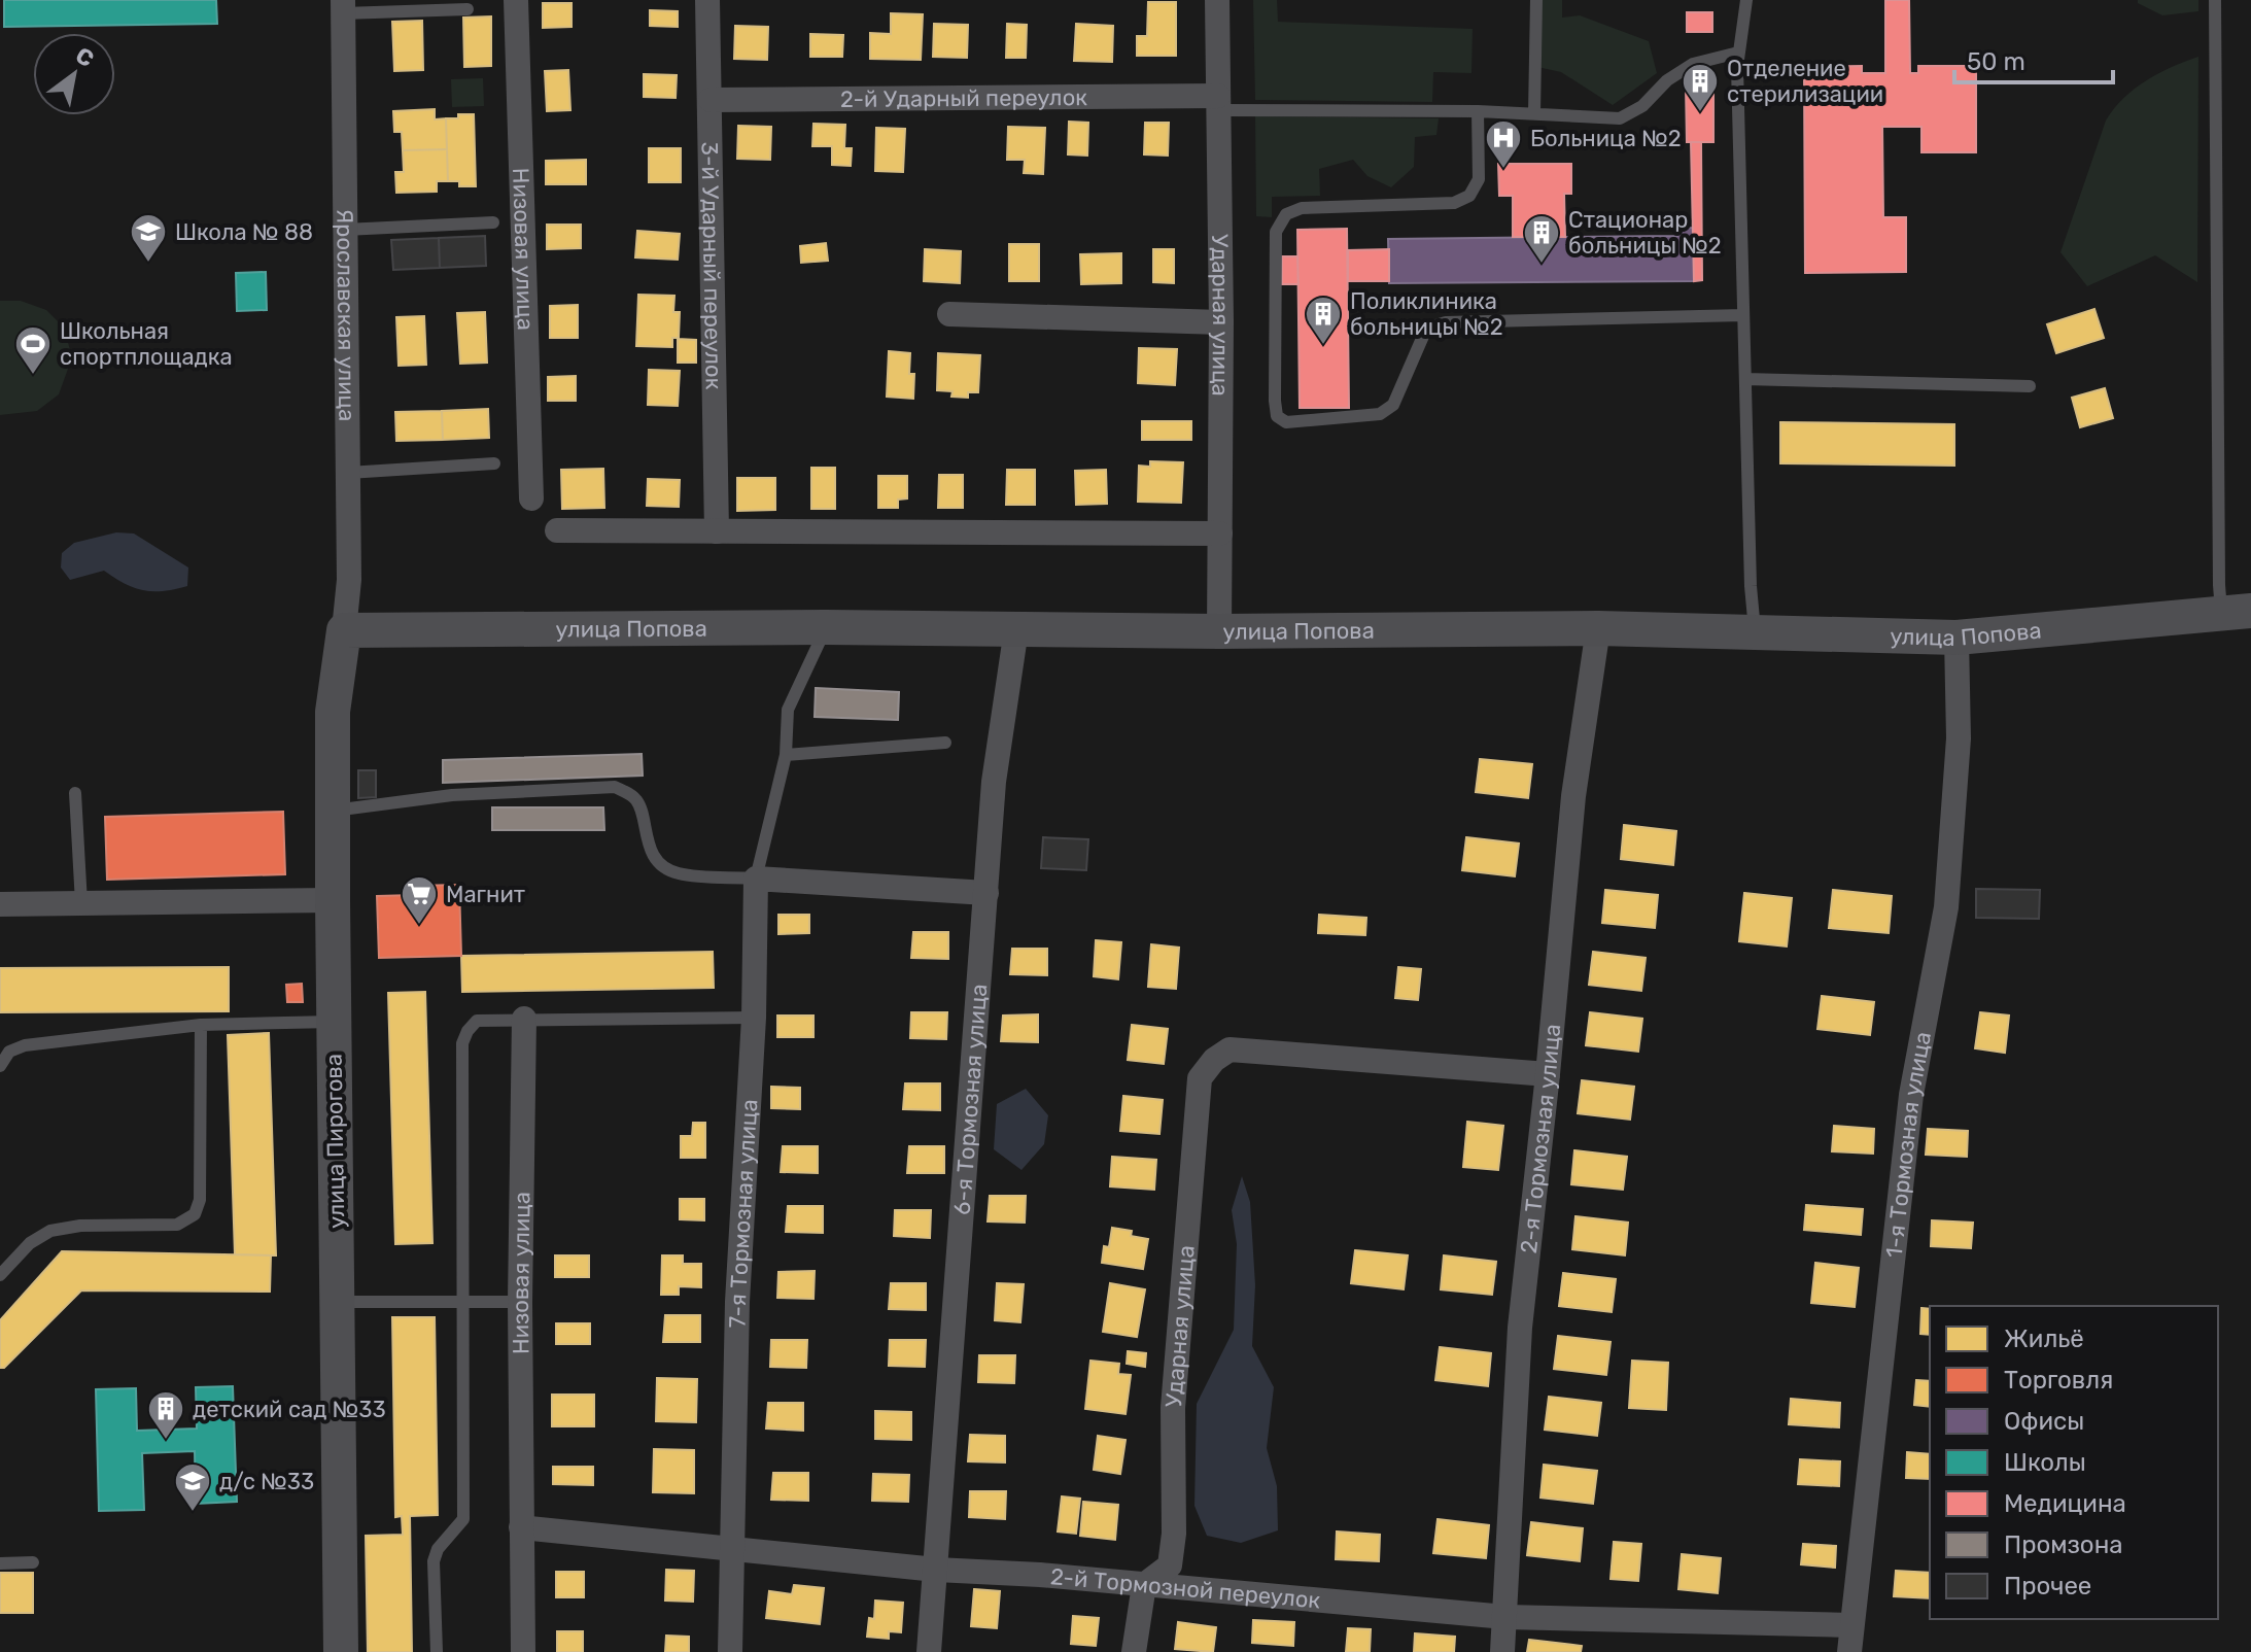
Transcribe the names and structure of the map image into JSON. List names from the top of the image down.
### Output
{
  "streets": {
    "street": [
      "2-й Ударный переулок",
      "Низовая улица",
      "3-й Ударный переулок",
      "Ярославская улица",
      "Ударная улица",
      "улица Попова",
      "6-я Тормозная улица",
      "2-я Тормозная улица",
      "улица Пирогова",
      "1-я Тормозная улица",
      "7-я Тормозная улица",
      "2-й Тормозной переулок"
    ]
  },
  "crossings": [
    ["2-й Ударный переулок", "3-й Ударный переулок"],
    ["2-й Ударный переулок", "Ударная улица"],
    ["Низовая улица", "2-й Тормозной переулок"],
    ["Ярославская улица", "улица Попова"],
    ["Ярославская улица", "улица Пирогова"],
    ["Ударная улица", "улица Попова"],
    ["Ударная улица", "2-я Тормозная улица"],
    ["Ударная улица", "2-й Тормозной переулок"],
    ["улица Попова", "6-я Тормозная улица"],
    ["улица Попова", "2-я Тормозная улица"],
    ["улица Попова", "улица Пирогова"],
    ["улица Попова", "1-я Тормозная улица"],
    ["6-я Тормозная улица", "2-й Тормозной переулок"],
    ["2-я Тормозная улица", "2-й Тормозной переулок"],
    ["1-я Тормозная улица", "2-й Тормозной переулок"],
    ["7-я Тормозная улица", "2-й Тормозной переулок"]
  ],
  "places": {
    "building": [
      "Отделение стерилизации",
      "Стационар больницы №2",
      "Поликлиника больницы №2",
      "детский сад №33"
    ],
    "hospital": ["Больница №2"],
    "school or university": ["Школа № 88", "д/с №33"],
    "sports": ["Школьная спортплощадка"],
    "supermarket": ["Магнит"]
  },
  "legend": [
    "Жильё",
    "Торговля",
    "Офисы",
    "Школы",
    "Медицина",
    "Промзона",
    "Прочее"
  ],
  "scale_bar": "50 m",
  "north": "top right"
}
